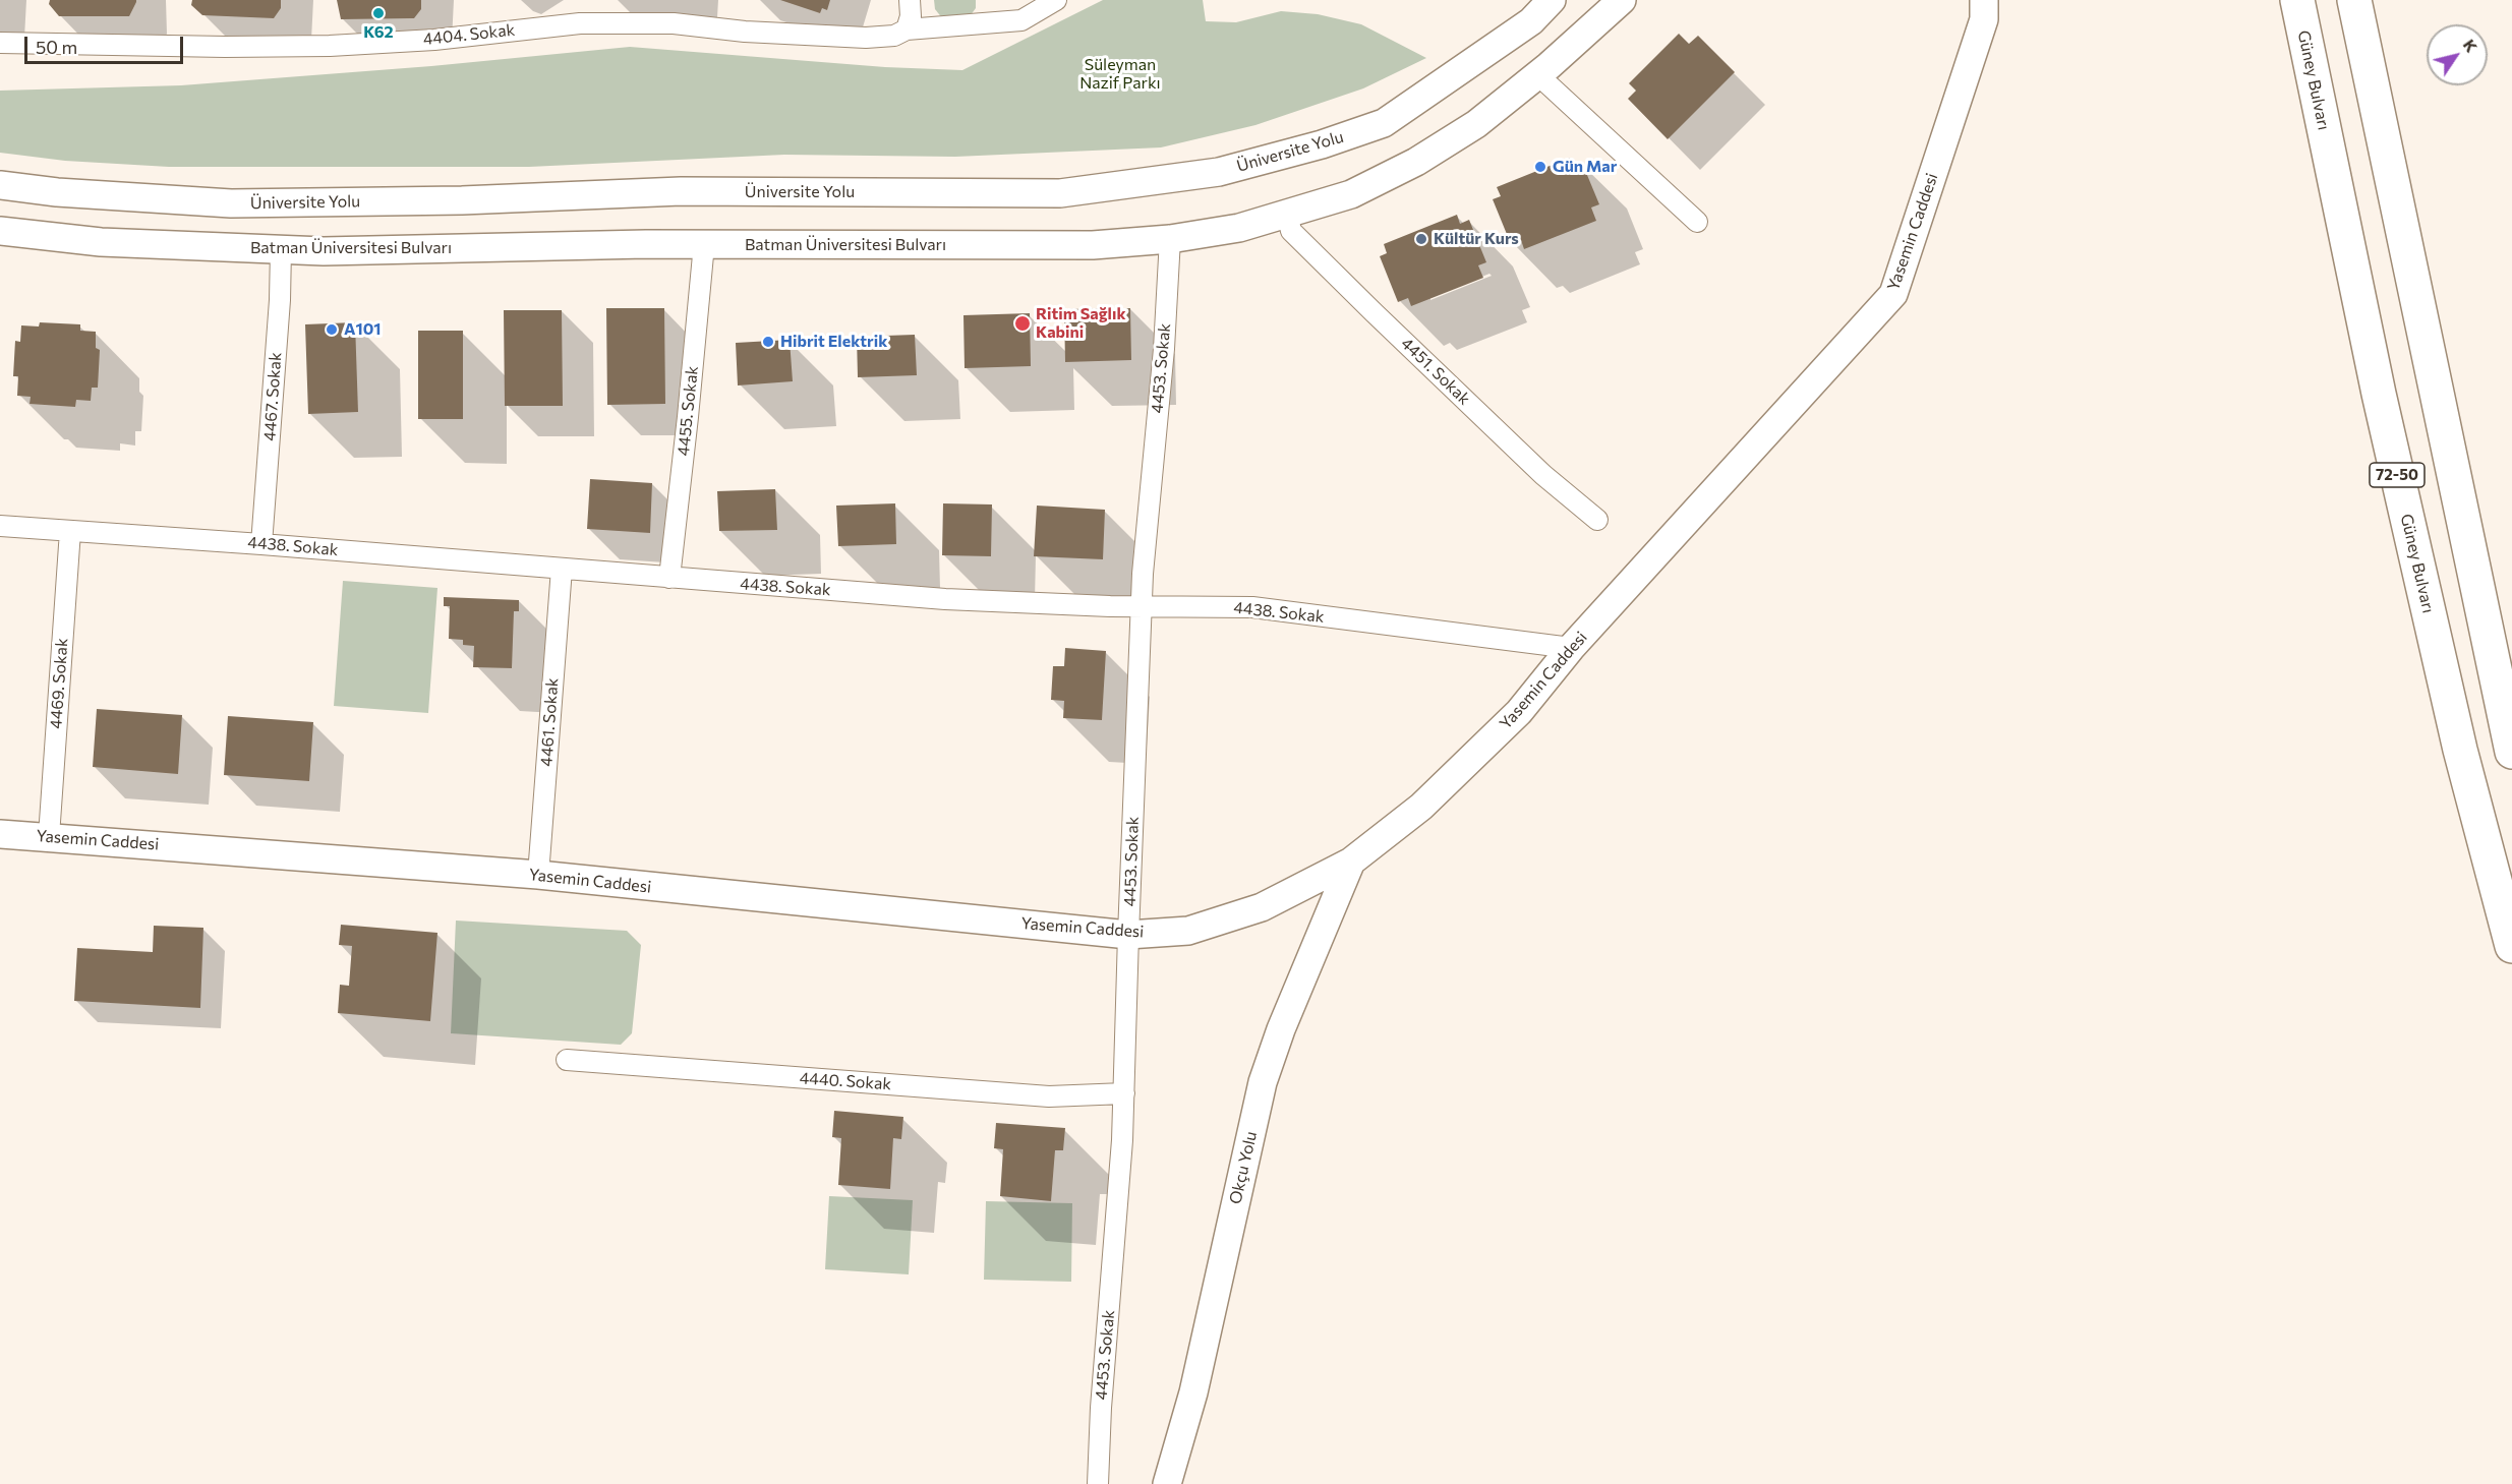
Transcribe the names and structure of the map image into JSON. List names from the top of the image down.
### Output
{
  "streets": {
    "highway": ["Güney Bulvarı", "72-50"],
    "main road": [
      "Üniversite Yolu",
      "Yasemin Caddesi",
      "Batman Üniversitesi Bulvarı",
      "Okçu Yolu"
    ],
    "street": [
      "4404. Sokak",
      "4453. Sokak",
      "4451. Sokak",
      "4467. Sokak",
      "4455. Sokak",
      "4438. Sokak",
      "4469. Sokak",
      "4461. Sokak",
      "4440. Sokak"
    ]
  },
  "crossings": [
    ["Yasemin Caddesi", "4453. Sokak"],
    ["Yasemin Caddesi", "4438. Sokak"],
    ["Yasemin Caddesi", "4469. Sokak"],
    ["Yasemin Caddesi", "4461. Sokak"],
    ["Yasemin Caddesi", "Okçu Yolu"],
    ["Batman Üniversitesi Bulvarı", "4453. Sokak"],
    ["Batman Üniversitesi Bulvarı", "4451. Sokak"],
    ["Batman Üniversitesi Bulvarı", "4467. Sokak"],
    ["Batman Üniversitesi Bulvarı", "4455. Sokak"],
    ["4453. Sokak", "4438. Sokak"],
    ["4453. Sokak", "4440. Sokak"],
    ["4467. Sokak", "4438. Sokak"],
    ["4455. Sokak", "4438. Sokak"],
    ["4438. Sokak", "4469. Sokak"],
    ["4438. Sokak", "4461. Sokak"]
  ],
  "parks": ["Süleyman Nazif Parkı"],
  "places": [
    "K62",
    "Gün Mar",
    "Kültür Kurs",
    "Ritim Sağlık Kabini",
    "A101",
    "Hibrit Elektrik"
  ],
  "scale_bar": "50 m",
  "north": "top right"
}
